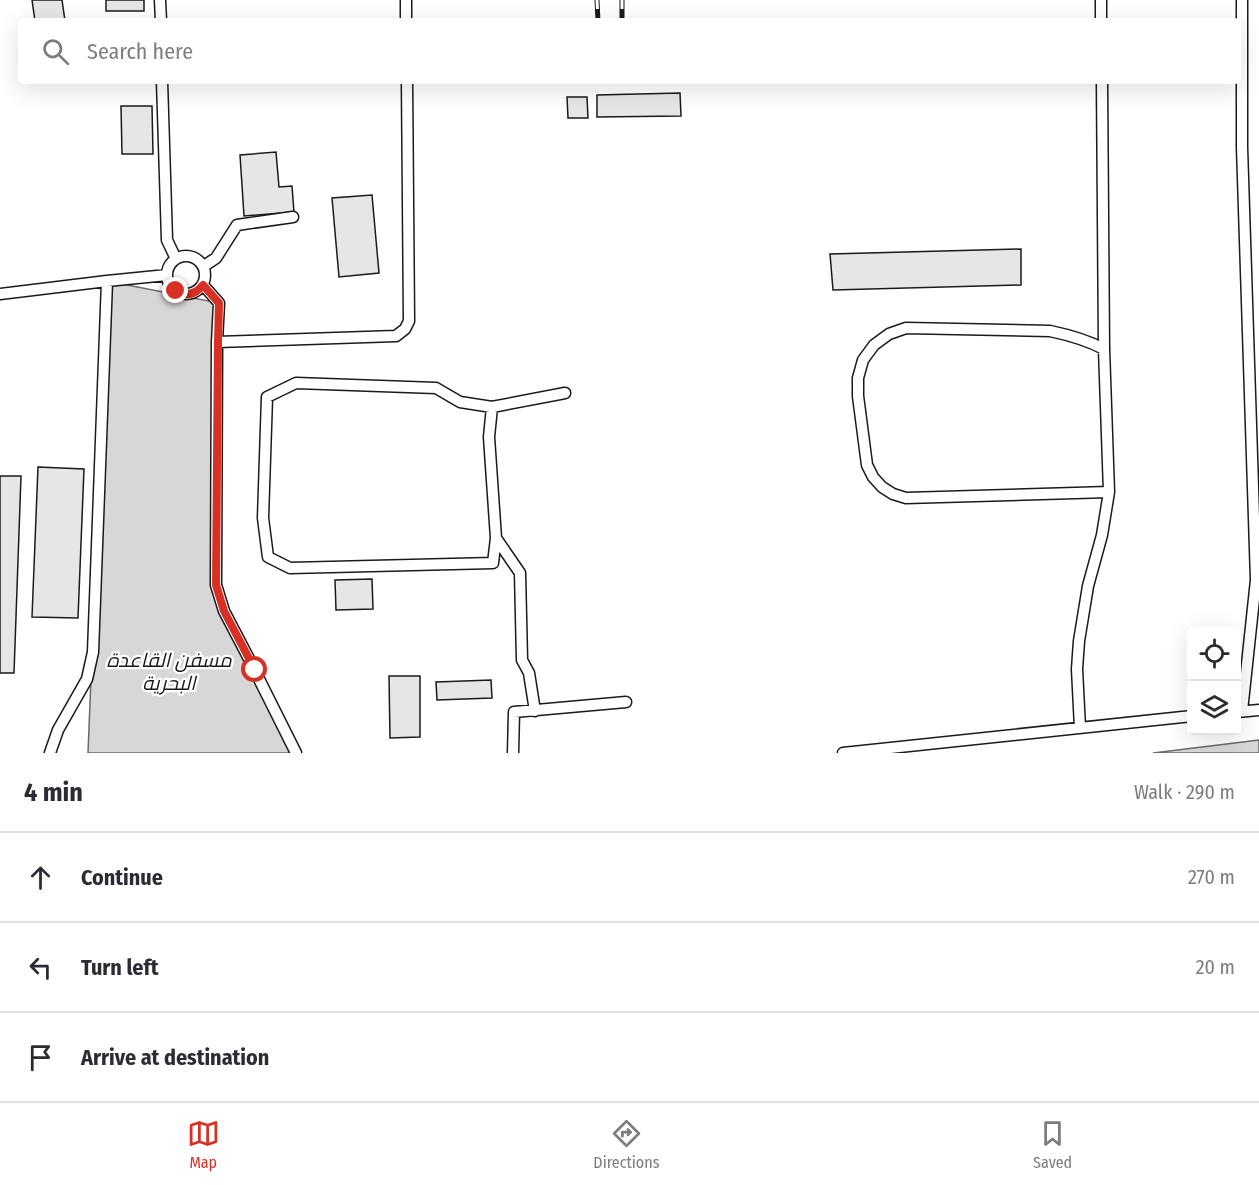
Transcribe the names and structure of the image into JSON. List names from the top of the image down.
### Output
{
  "water": ["مسفن القاعدة البحرية"],
  "page": {
    "search": "Search here",
    "heading": ["4 min", "Walk · 290 m"],
    "list": [
      ["Continue", "270 m"],
      ["Turn left", "20 m"],
      "Arrive at destination"
    ],
    "nav": ["Map", "Directions", "Saved"]
  }
}
